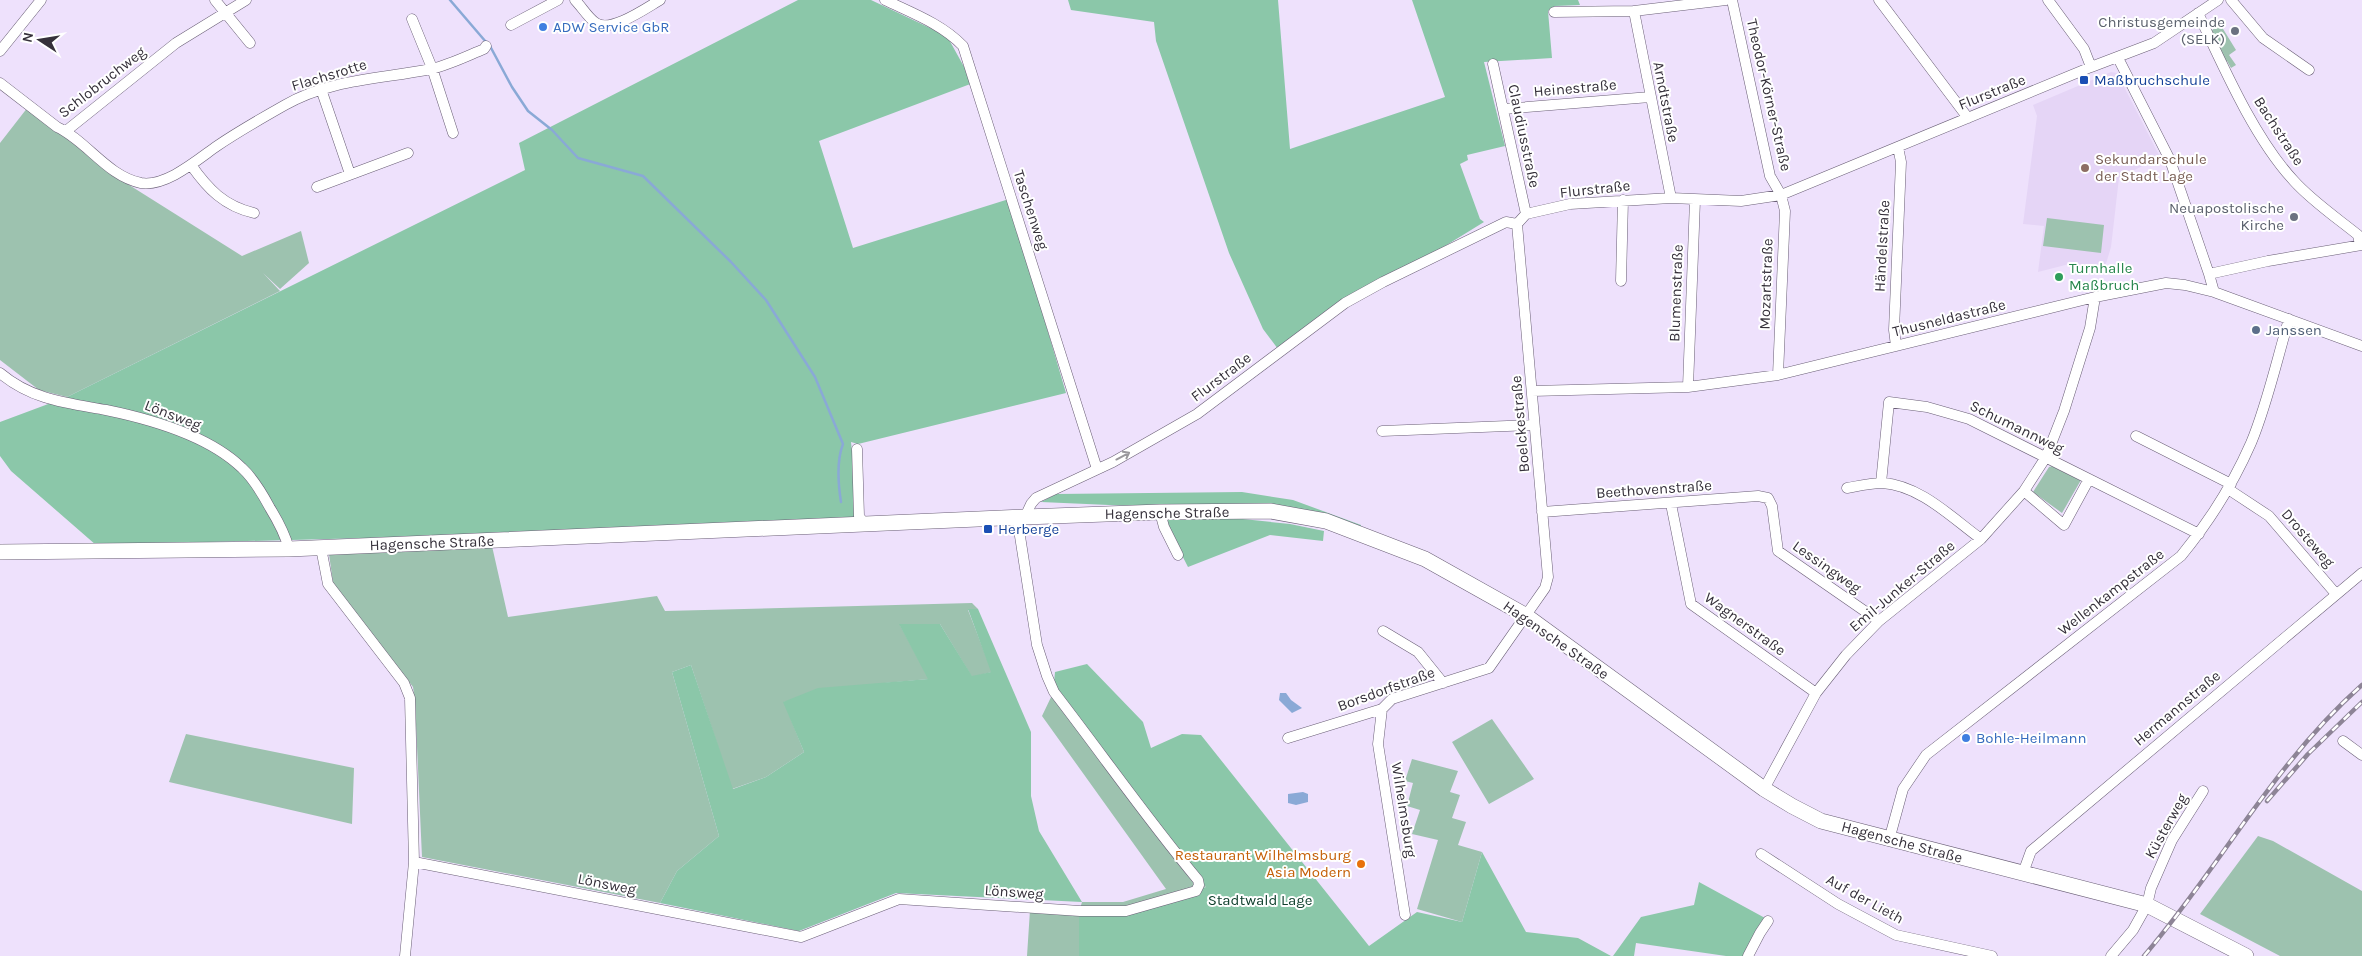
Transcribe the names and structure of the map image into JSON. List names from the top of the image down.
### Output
{
  "streets": {
    "street": [
      "Flachsrotte",
      "Schlobruchweg",
      "Heinestraße",
      "Flurstraße",
      "Theodor-Körner-Straße",
      "Arndtstraße",
      "Bachstraße",
      "Claudiusstraße",
      "Taschenweg",
      "Händelstraße",
      "Mozartstraße",
      "Blumenstraße",
      "Thusneldastraße",
      "Lönsweg",
      "Boelckestraße",
      "Schumannweg",
      "Beethovenstraße",
      "Hagensche Straße",
      "Drosteweg",
      "Lessingweg",
      "Emil-Junker-Straße",
      "Wellenkampstraße",
      "Wagnerstraße",
      "Borsdorfstraße",
      "Hermannstraße",
      "Wilhelmsburg",
      "Küsterweg",
      "Auf der Lieth"
    ]
  },
  "crossings": [
    ["Flachsrotte", "Schlobruchweg"],
    ["Heinestraße", "Arndtstraße"],
    ["Heinestraße", "Claudiusstraße"],
    ["Flurstraße", "Theodor-Körner-Straße"],
    ["Flurstraße", "Arndtstraße"],
    ["Flurstraße", "Bachstraße"],
    ["Flurstraße", "Claudiusstraße"],
    ["Flurstraße", "Taschenweg"],
    ["Flurstraße", "Händelstraße"],
    ["Flurstraße", "Mozartstraße"],
    ["Flurstraße", "Blumenstraße"],
    ["Flurstraße", "Lönsweg"],
    ["Flurstraße", "Boelckestraße"],
    ["Flurstraße", "Hagensche Straße"],
    ["Theodor-Körner-Straße", "Mozartstraße"],
    ["Händelstraße", "Thusneldastraße"],
    ["Mozartstraße", "Thusneldastraße"],
    ["Blumenstraße", "Thusneldastraße"],
    ["Thusneldastraße", "Boelckestraße"],
    ["Thusneldastraße", "Emil-Junker-Straße"],
    ["Thusneldastraße", "Wellenkampstraße"],
    ["Lönsweg", "Hagensche Straße"],
    ["Boelckestraße", "Beethovenstraße"],
    ["Boelckestraße", "Hagensche Straße"],
    ["Boelckestraße", "Borsdorfstraße"],
    ["Schumannweg", "Emil-Junker-Straße"],
    ["Schumannweg", "Wellenkampstraße"],
    ["Beethovenstraße", "Lessingweg"],
    ["Beethovenstraße", "Wagnerstraße"],
    ["Hagensche Straße", "Emil-Junker-Straße"],
    ["Hagensche Straße", "Wellenkampstraße"],
    ["Hagensche Straße", "Borsdorfstraße"],
    ["Hagensche Straße", "Hermannstraße"],
    ["Hagensche Straße", "Küsterweg"],
    ["Drosteweg", "Wellenkampstraße"],
    ["Drosteweg", "Hermannstraße"],
    ["Lessingweg", "Emil-Junker-Straße"],
    ["Emil-Junker-Straße", "Wagnerstraße"],
    ["Borsdorfstraße", "Wilhelmsburg"]
  ],
  "one_way": ["Flurstraße"],
  "parks": ["Stadtwald Lage"],
  "places": {
    "other": [
      "ADW Service GbR",
      "Christusgemeinde (SELK)",
      "Sekundarschule der Stadt Lage",
      "Neuapostolische Kirche",
      "Turnhalle Maßbruch",
      "Janssen",
      "Bohle-Heilmann",
      "Restaurant Wilhelmsburg Asia Modern"
    ],
    "transit": ["Maßbruchschule", "Herberge"]
  },
  "north": "left"
}
